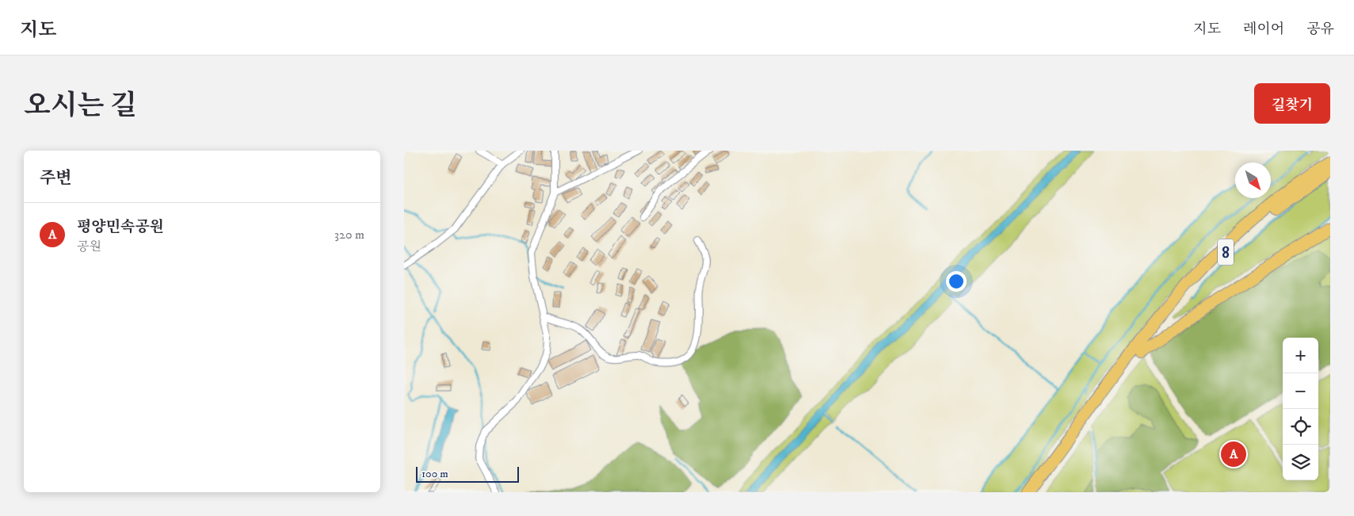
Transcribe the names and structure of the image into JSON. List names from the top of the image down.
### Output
{
  "streets": {
    "highway": ["8"]
  },
  "scale_bar": "100 m",
  "north": "bottom right",
  "page": {
    "header": "지도",
    "nav": ["지도", "레이어", "공유"],
    "title": "오시는 길",
    "buttons": "길찾기",
    "heading": "주변",
    "list": [
      {
        "mark": "A",
        "name": "평양민속공원",
        "note": "공원",
        "value": "320 m"
      }
    ],
    "map_buttons": ["+", "−"],
    "pins": "A",
    "scale": "100 m"
  }
}
